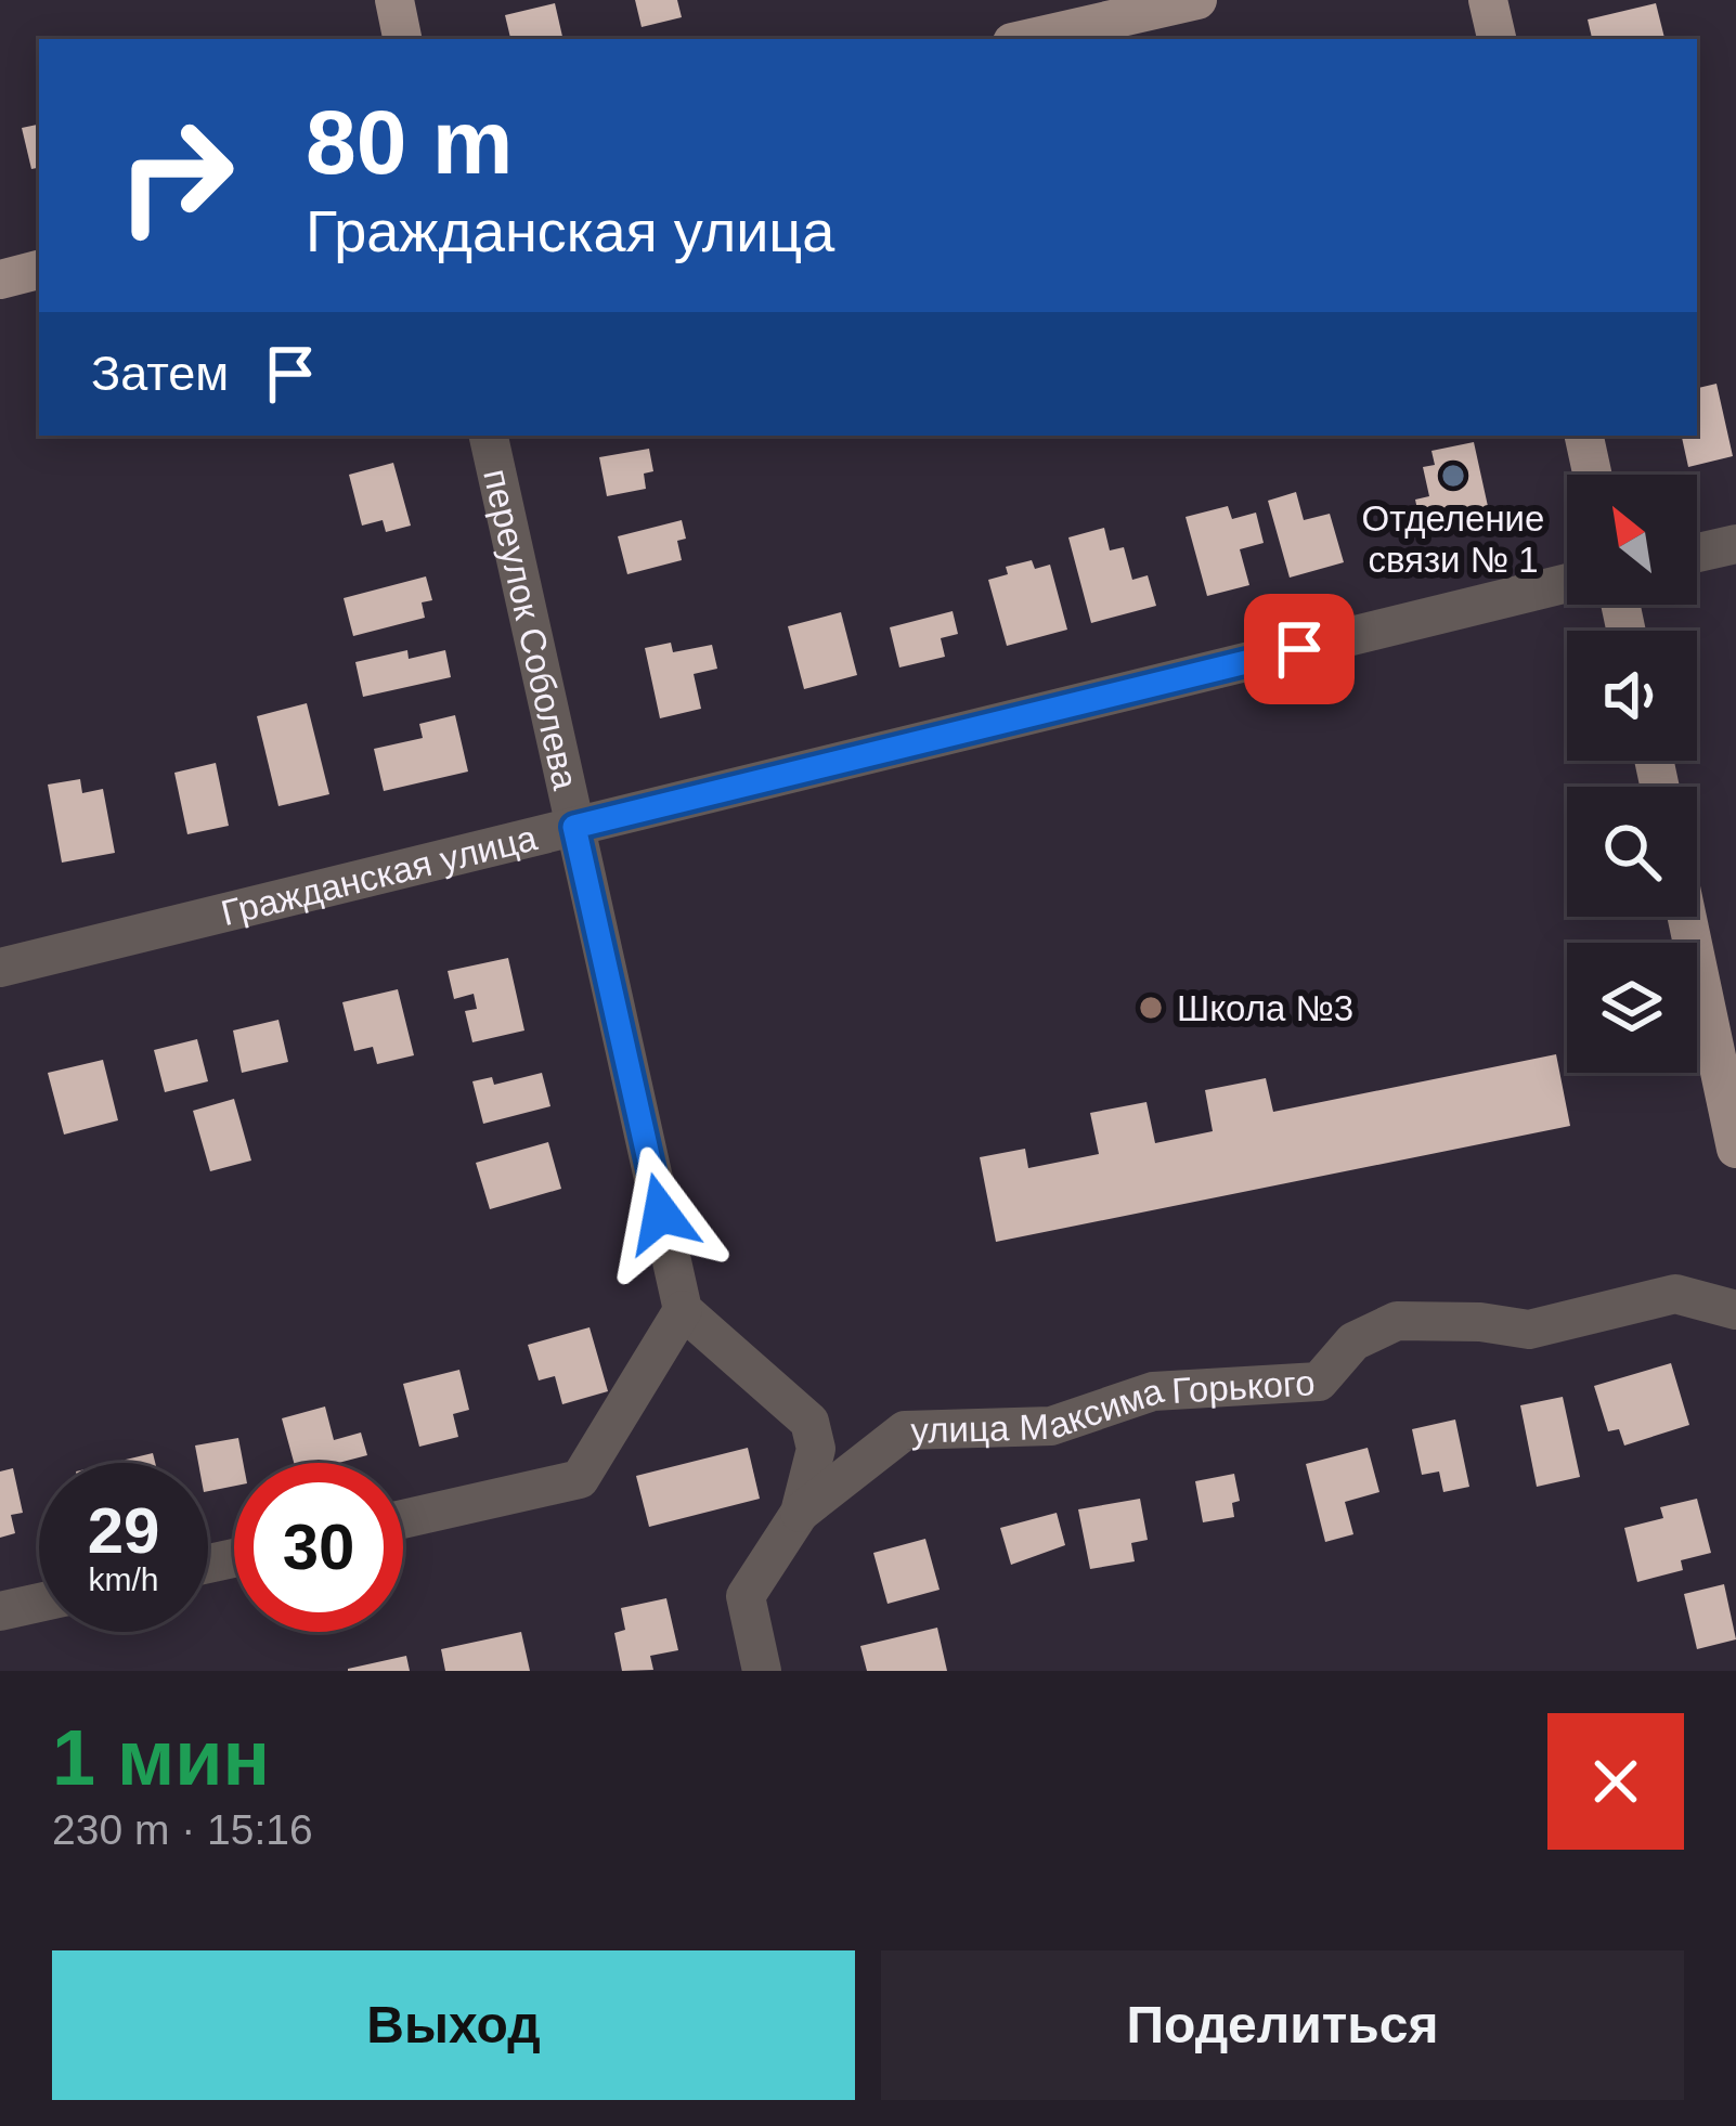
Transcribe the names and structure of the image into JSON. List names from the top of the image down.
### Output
{
  "streets": {
    "street": ["переулок Соболева", "Гражданская улица", "улица Максима Горького"]
  },
  "crossings": [
    ["переулок Соболева", "Гражданская улица"]
  ],
  "places": ["Отделение связи № 1", "Школа №3"],
  "north": "top left",
  "page": {
    "turn": ["80 m", "Гражданская улица"],
    "then": "Затем",
    "speed": "29 km/h",
    "limit": "30",
    "heading": ["1 мин", "230 m · 15:16"],
    "buttons": ["Выход", "Поделиться"]
  }
}
